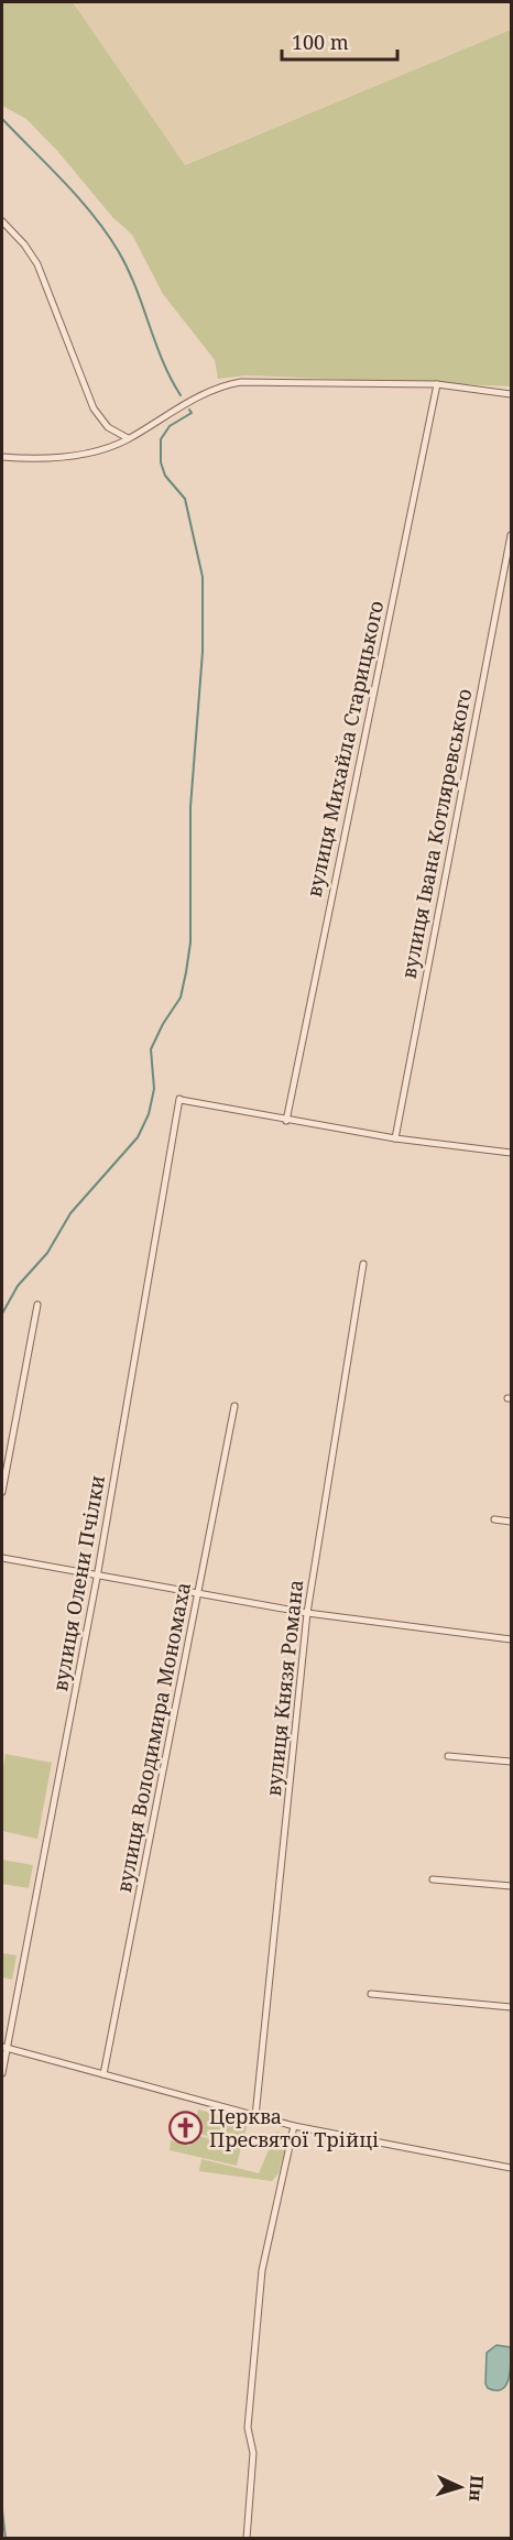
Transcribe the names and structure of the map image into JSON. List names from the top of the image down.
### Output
{
  "streets": {
    "street": [
      "вулиця Михайла Старицького",
      "вулиця Івана Котляревського",
      "вулиця Олени Пчілки",
      "вулиця Князя Романа",
      "вулиця Володимира Мономаха"
    ]
  },
  "crossings": [
    ["вулиця Михайла Старицького", "вулиця Олени Пчілки"]
  ],
  "places": {
    "church": ["Церква Пресвятої Трійці"]
  },
  "scale_bar": "100 m",
  "north": "right"
}
